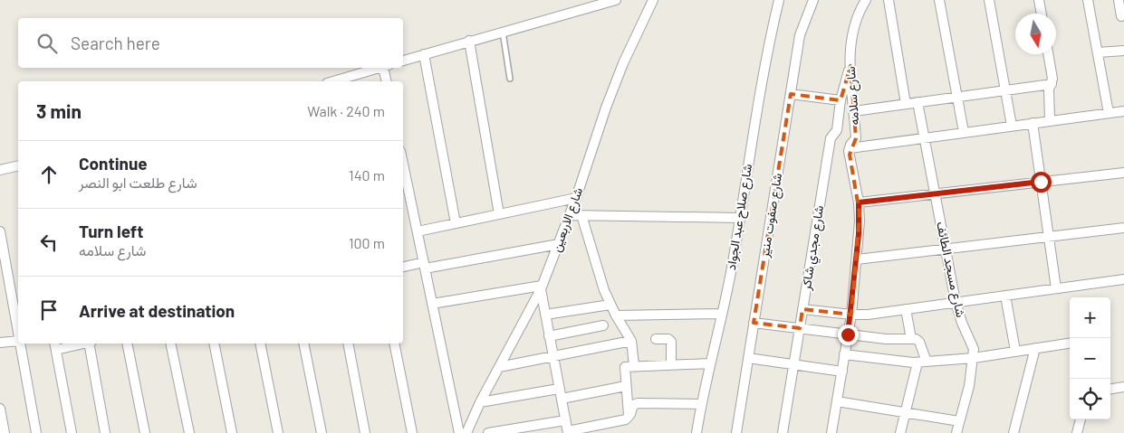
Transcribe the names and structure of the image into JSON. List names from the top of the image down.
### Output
{
  "streets": {
    "street": [
      "شارع سلامه",
      "شارع صفوت منير",
      "شارع صلاح عبد الجواد",
      "شارع الاربعين",
      "شارع مجدي شاكر",
      "شارع مسجد الطائف"
    ]
  },
  "crossings": [
    ["شارع سلامه", "شارع مجدي شاكر"]
  ],
  "north": "bottom",
  "page": {
    "search": "Search here",
    "heading": ["3 min", "Walk · 240 m"],
    "list": [
      ["Continue", "شارع طلعت ابو النصر", "140 m"],
      ["Turn left", "شارع سلامه", "100 m"],
      "Arrive at destination"
    ],
    "map_buttons": ["+", "−"]
  }
}
